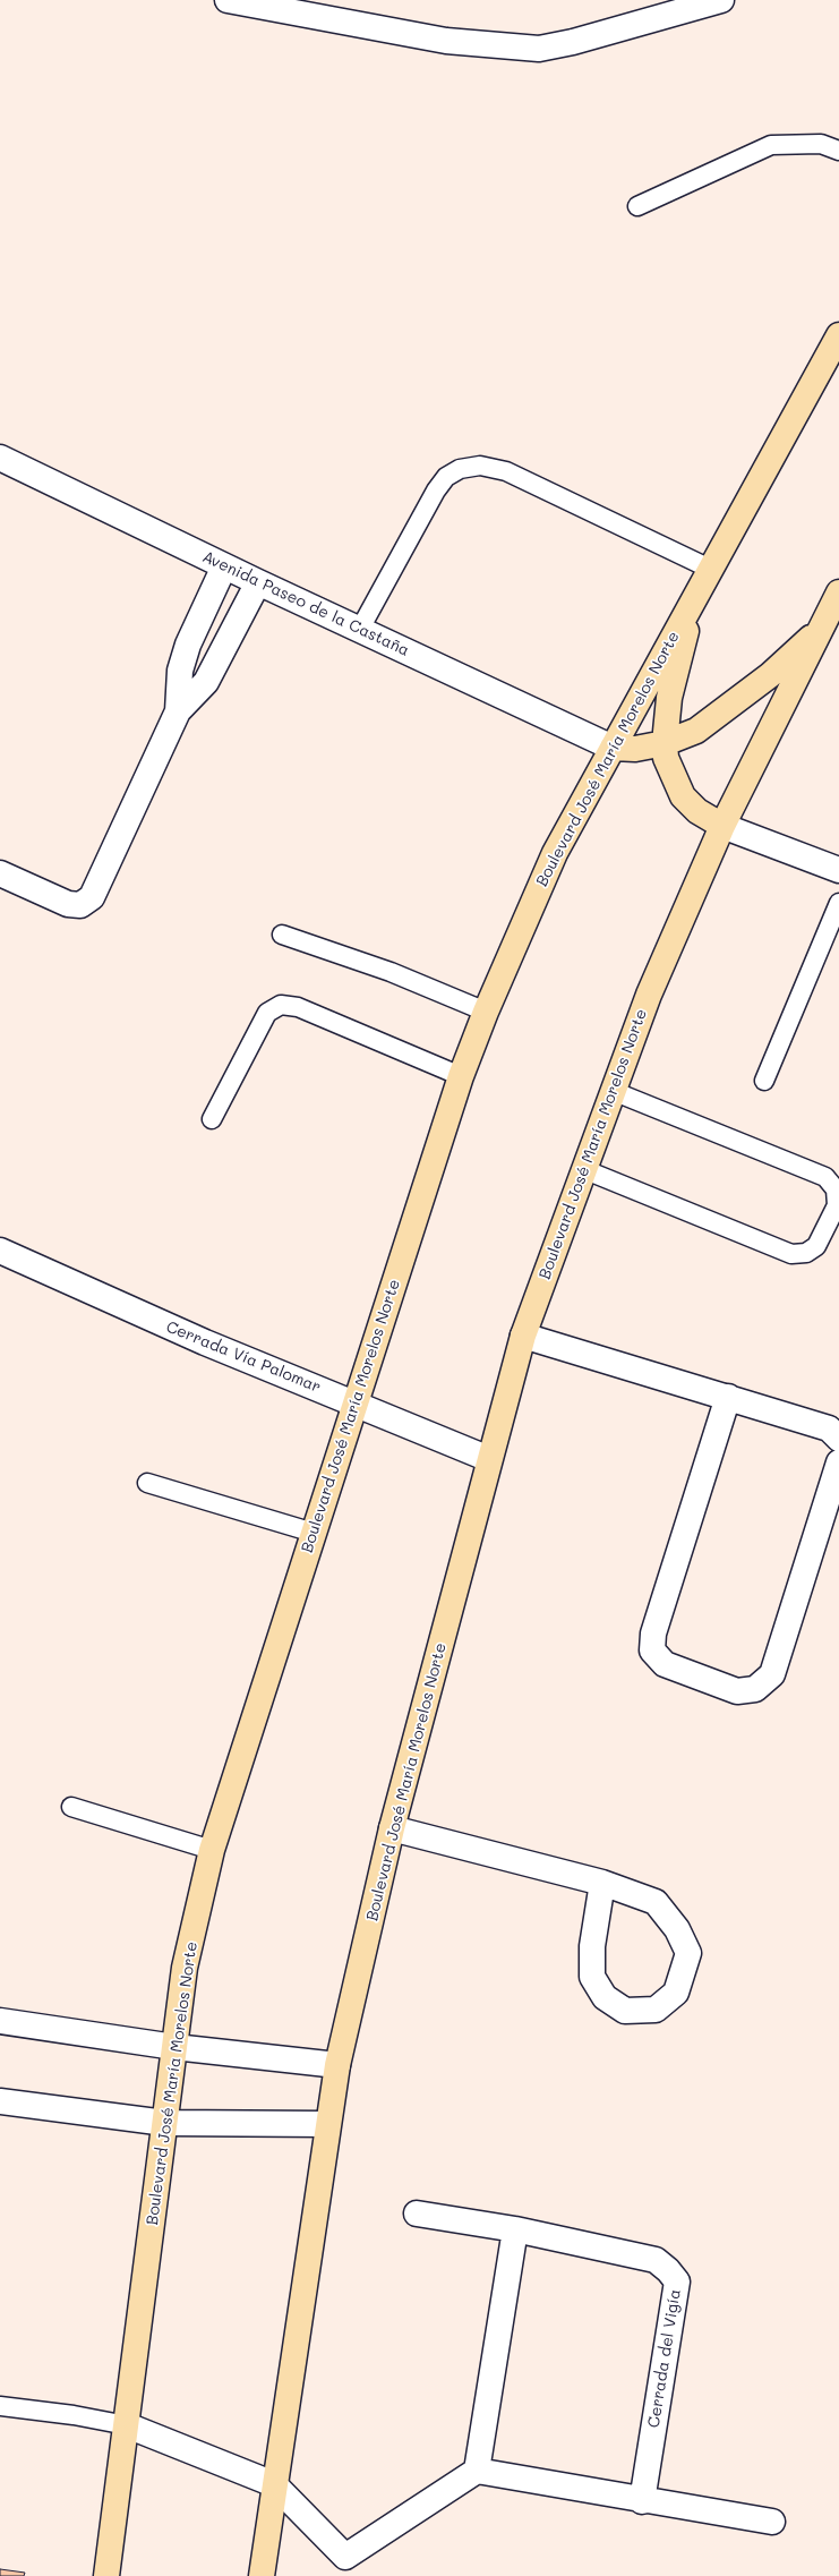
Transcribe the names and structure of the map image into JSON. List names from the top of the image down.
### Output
{
  "streets": {
    "main road": ["Boulevard José María Morelos Norte"],
    "street": ["Avenida Paseo de la Castaña", "Cerrada Vía Palomar", "Cerrada del Vigía"]
  },
  "crossings": [
    ["Avenida Paseo de la Castaña", "Boulevard José María Morelos Norte"],
    ["Boulevard José María Morelos Norte", "Cerrada Vía Palomar"]
  ]
}
